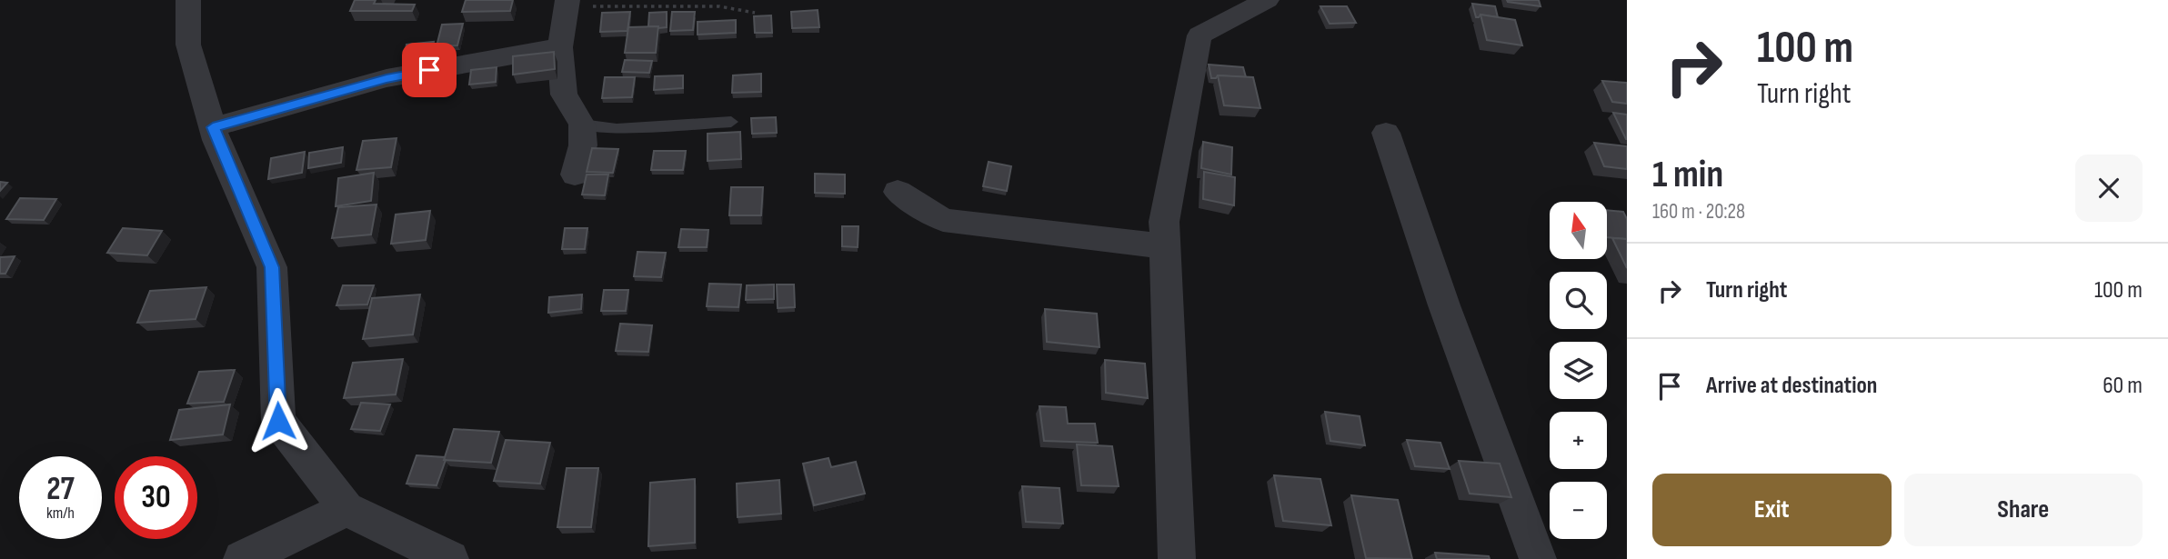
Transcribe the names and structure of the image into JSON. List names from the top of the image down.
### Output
{
  "north": "top",
  "page": {
    "turn": ["100 m", "Turn right"],
    "heading": ["1 min", "160 m · 20:28"],
    "map_buttons": ["+", "−"],
    "list": [
      {
        "name": "Turn right",
        "value": "100 m"
      },
      {
        "name": "Arrive at destination",
        "value": "60 m"
      }
    ],
    "speed": "27 km/h",
    "limit": "30",
    "buttons": ["Exit", "Share"]
  }
}
